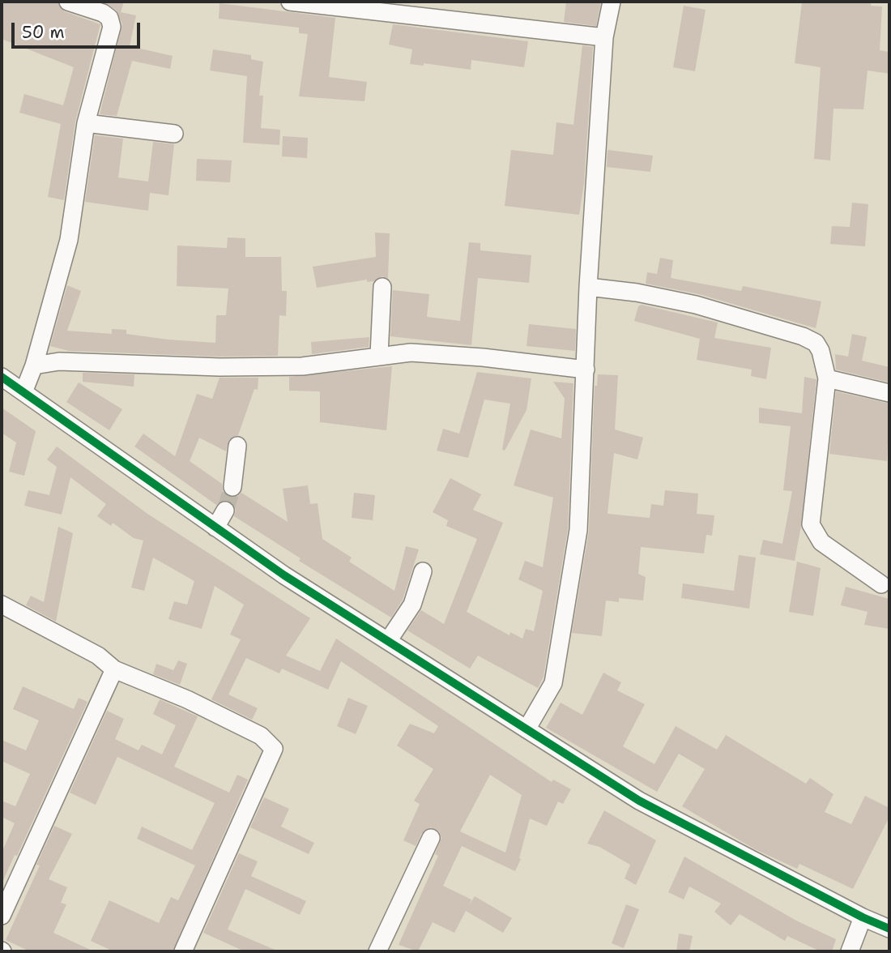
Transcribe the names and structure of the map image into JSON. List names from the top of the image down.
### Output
{
  "scale_bar": "50 m"
}
